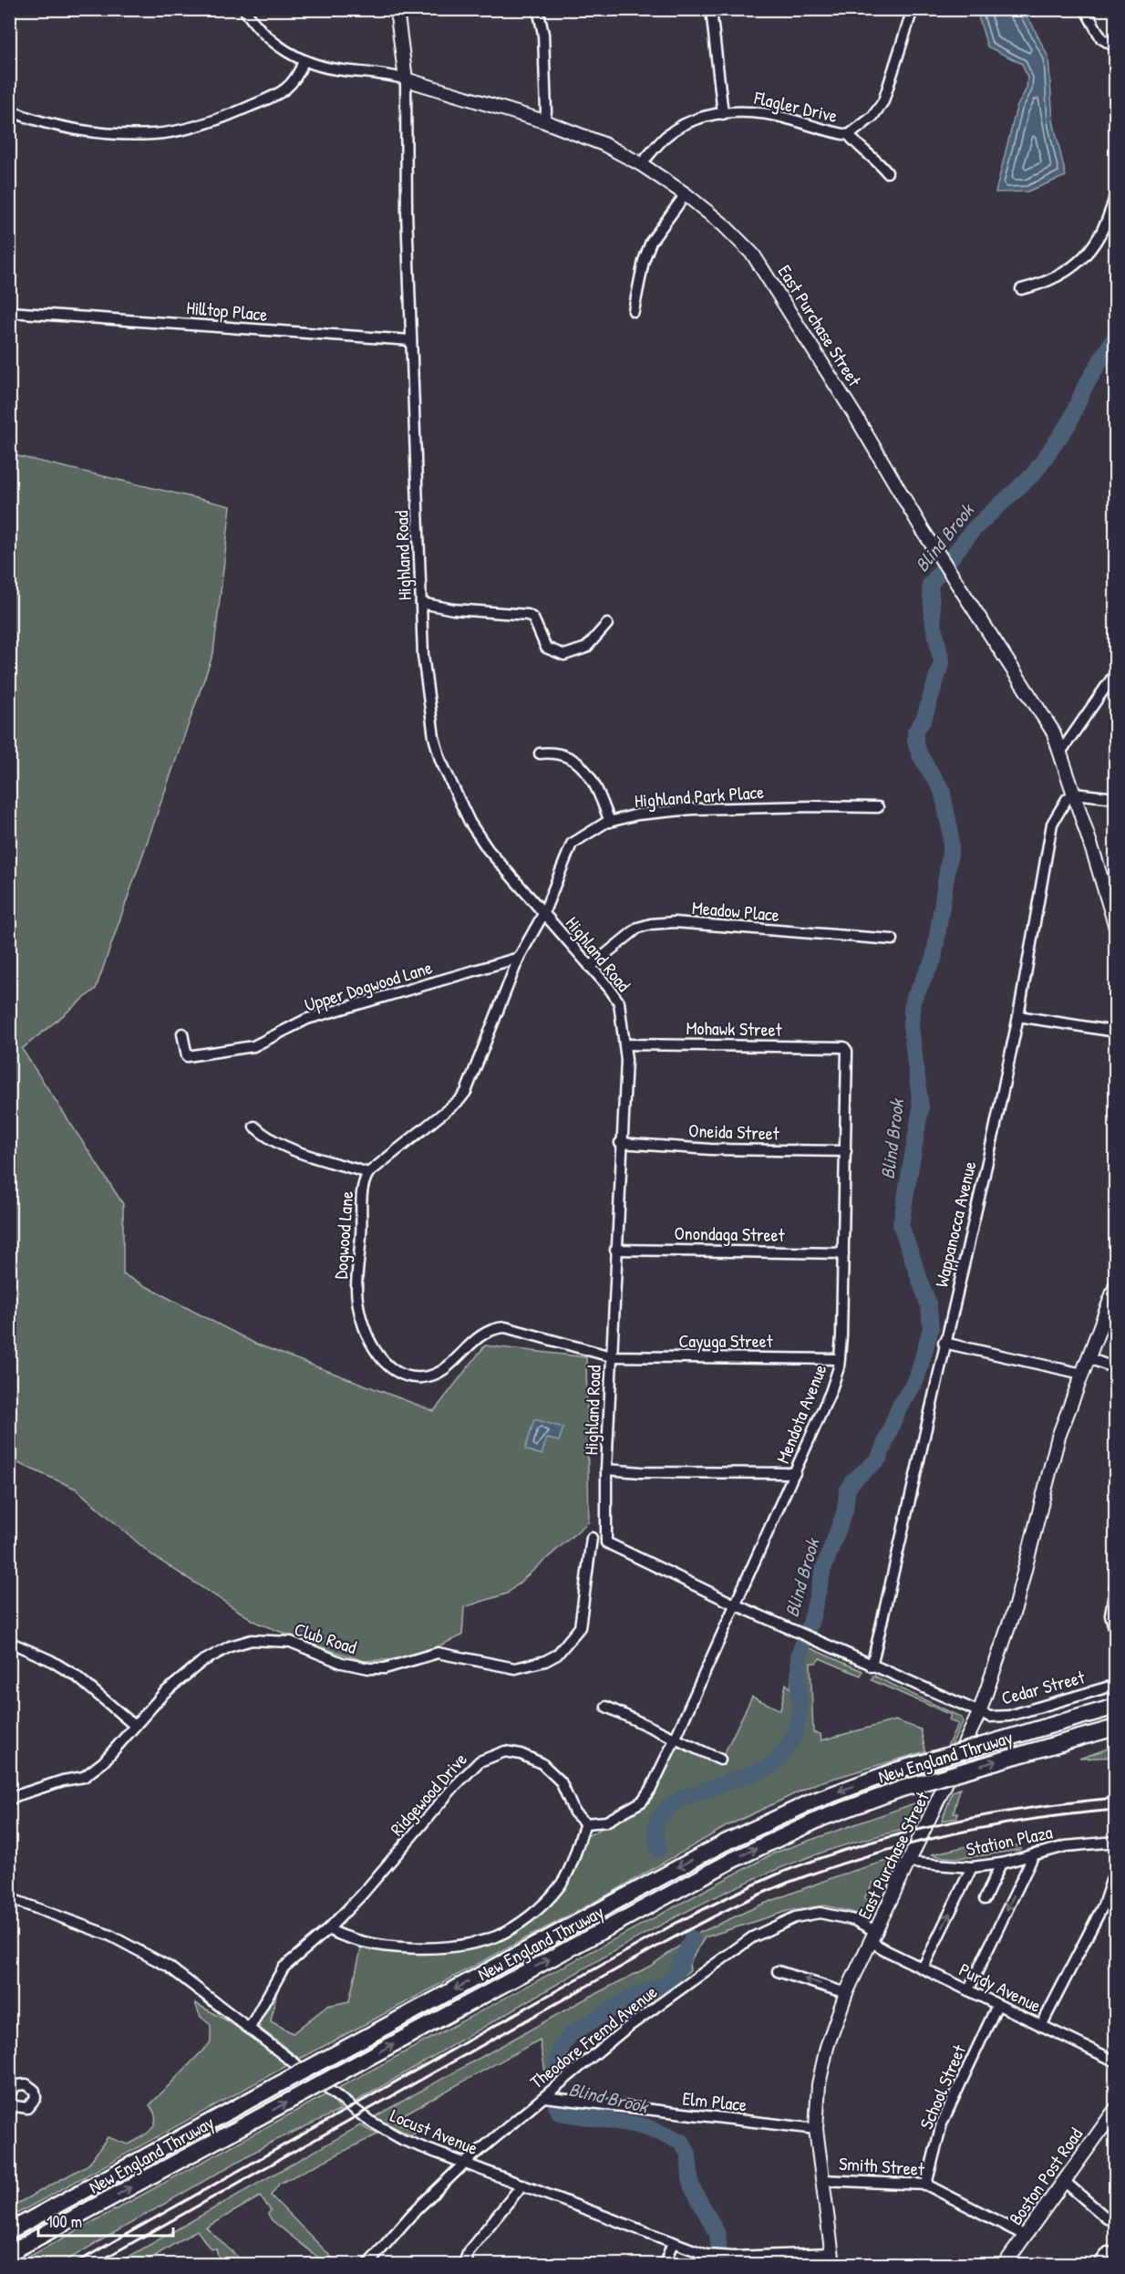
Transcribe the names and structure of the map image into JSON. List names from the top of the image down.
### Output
{
  "streets": {
    "highway": ["New England Thruway"],
    "main road": ["East Purchase Street", "Boston Post Road"],
    "street": [
      "Flagler Drive",
      "Hilltop Place",
      "Highland Road",
      "Highland Park Place",
      "Meadow Place",
      "Upper Dogwood Lane",
      "Mohawk Street",
      "Oneida Street",
      "Wappanocca Avenue",
      "Onondaga Street",
      "Dogwood Lane",
      "Cayuga Street",
      "Mendota Avenue",
      "Club Road",
      "Cedar Street",
      "Ridgewood Drive",
      "Station Plaza",
      "Purdy Avenue",
      "Theodore Fremd Avenue",
      "School Street",
      "Elm Place",
      "Locust Avenue",
      "Smith Street"
    ]
  },
  "crossings": [
    ["Flagler Drive", "East Purchase Street"],
    ["Hilltop Place", "Highland Road"],
    ["East Purchase Street", "Highland Road"],
    ["East Purchase Street", "Wappanocca Avenue"],
    ["East Purchase Street", "Cedar Street"],
    ["East Purchase Street", "Station Plaza"],
    ["East Purchase Street", "Purdy Avenue"],
    ["East Purchase Street", "Theodore Fremd Avenue"],
    ["East Purchase Street", "Elm Place"],
    ["East Purchase Street", "Locust Avenue"],
    ["East Purchase Street", "Smith Street"],
    ["Highland Road", "Highland Park Place"],
    ["Highland Road", "Meadow Place"],
    ["Highland Road", "Mohawk Street"],
    ["Highland Road", "Oneida Street"],
    ["Highland Road", "Wappanocca Avenue"],
    ["Highland Road", "Onondaga Street"],
    ["Highland Road", "Dogwood Lane"],
    ["Highland Road", "Cayuga Street"],
    ["Highland Road", "Mendota Avenue"],
    ["Highland Road", "Cedar Street"],
    ["Highland Park Place", "Dogwood Lane"],
    ["Upper Dogwood Lane", "Dogwood Lane"],
    ["Mohawk Street", "Mendota Avenue"],
    ["Oneida Street", "Mendota Avenue"],
    ["Onondaga Street", "Mendota Avenue"],
    ["Dogwood Lane", "Cayuga Street"],
    ["Cayuga Street", "Mendota Avenue"],
    ["Ridgewood Drive", "Locust Avenue"],
    ["Purdy Avenue", "Theodore Fremd Avenue"],
    ["Purdy Avenue", "School Street"],
    ["Theodore Fremd Avenue", "Elm Place"],
    ["Theodore Fremd Avenue", "Locust Avenue"],
    ["School Street", "Smith Street"],
    ["Smith Street", "Boston Post Road"]
  ],
  "water": ["Blind Brook"],
  "scale_bar": "100 m"
}
